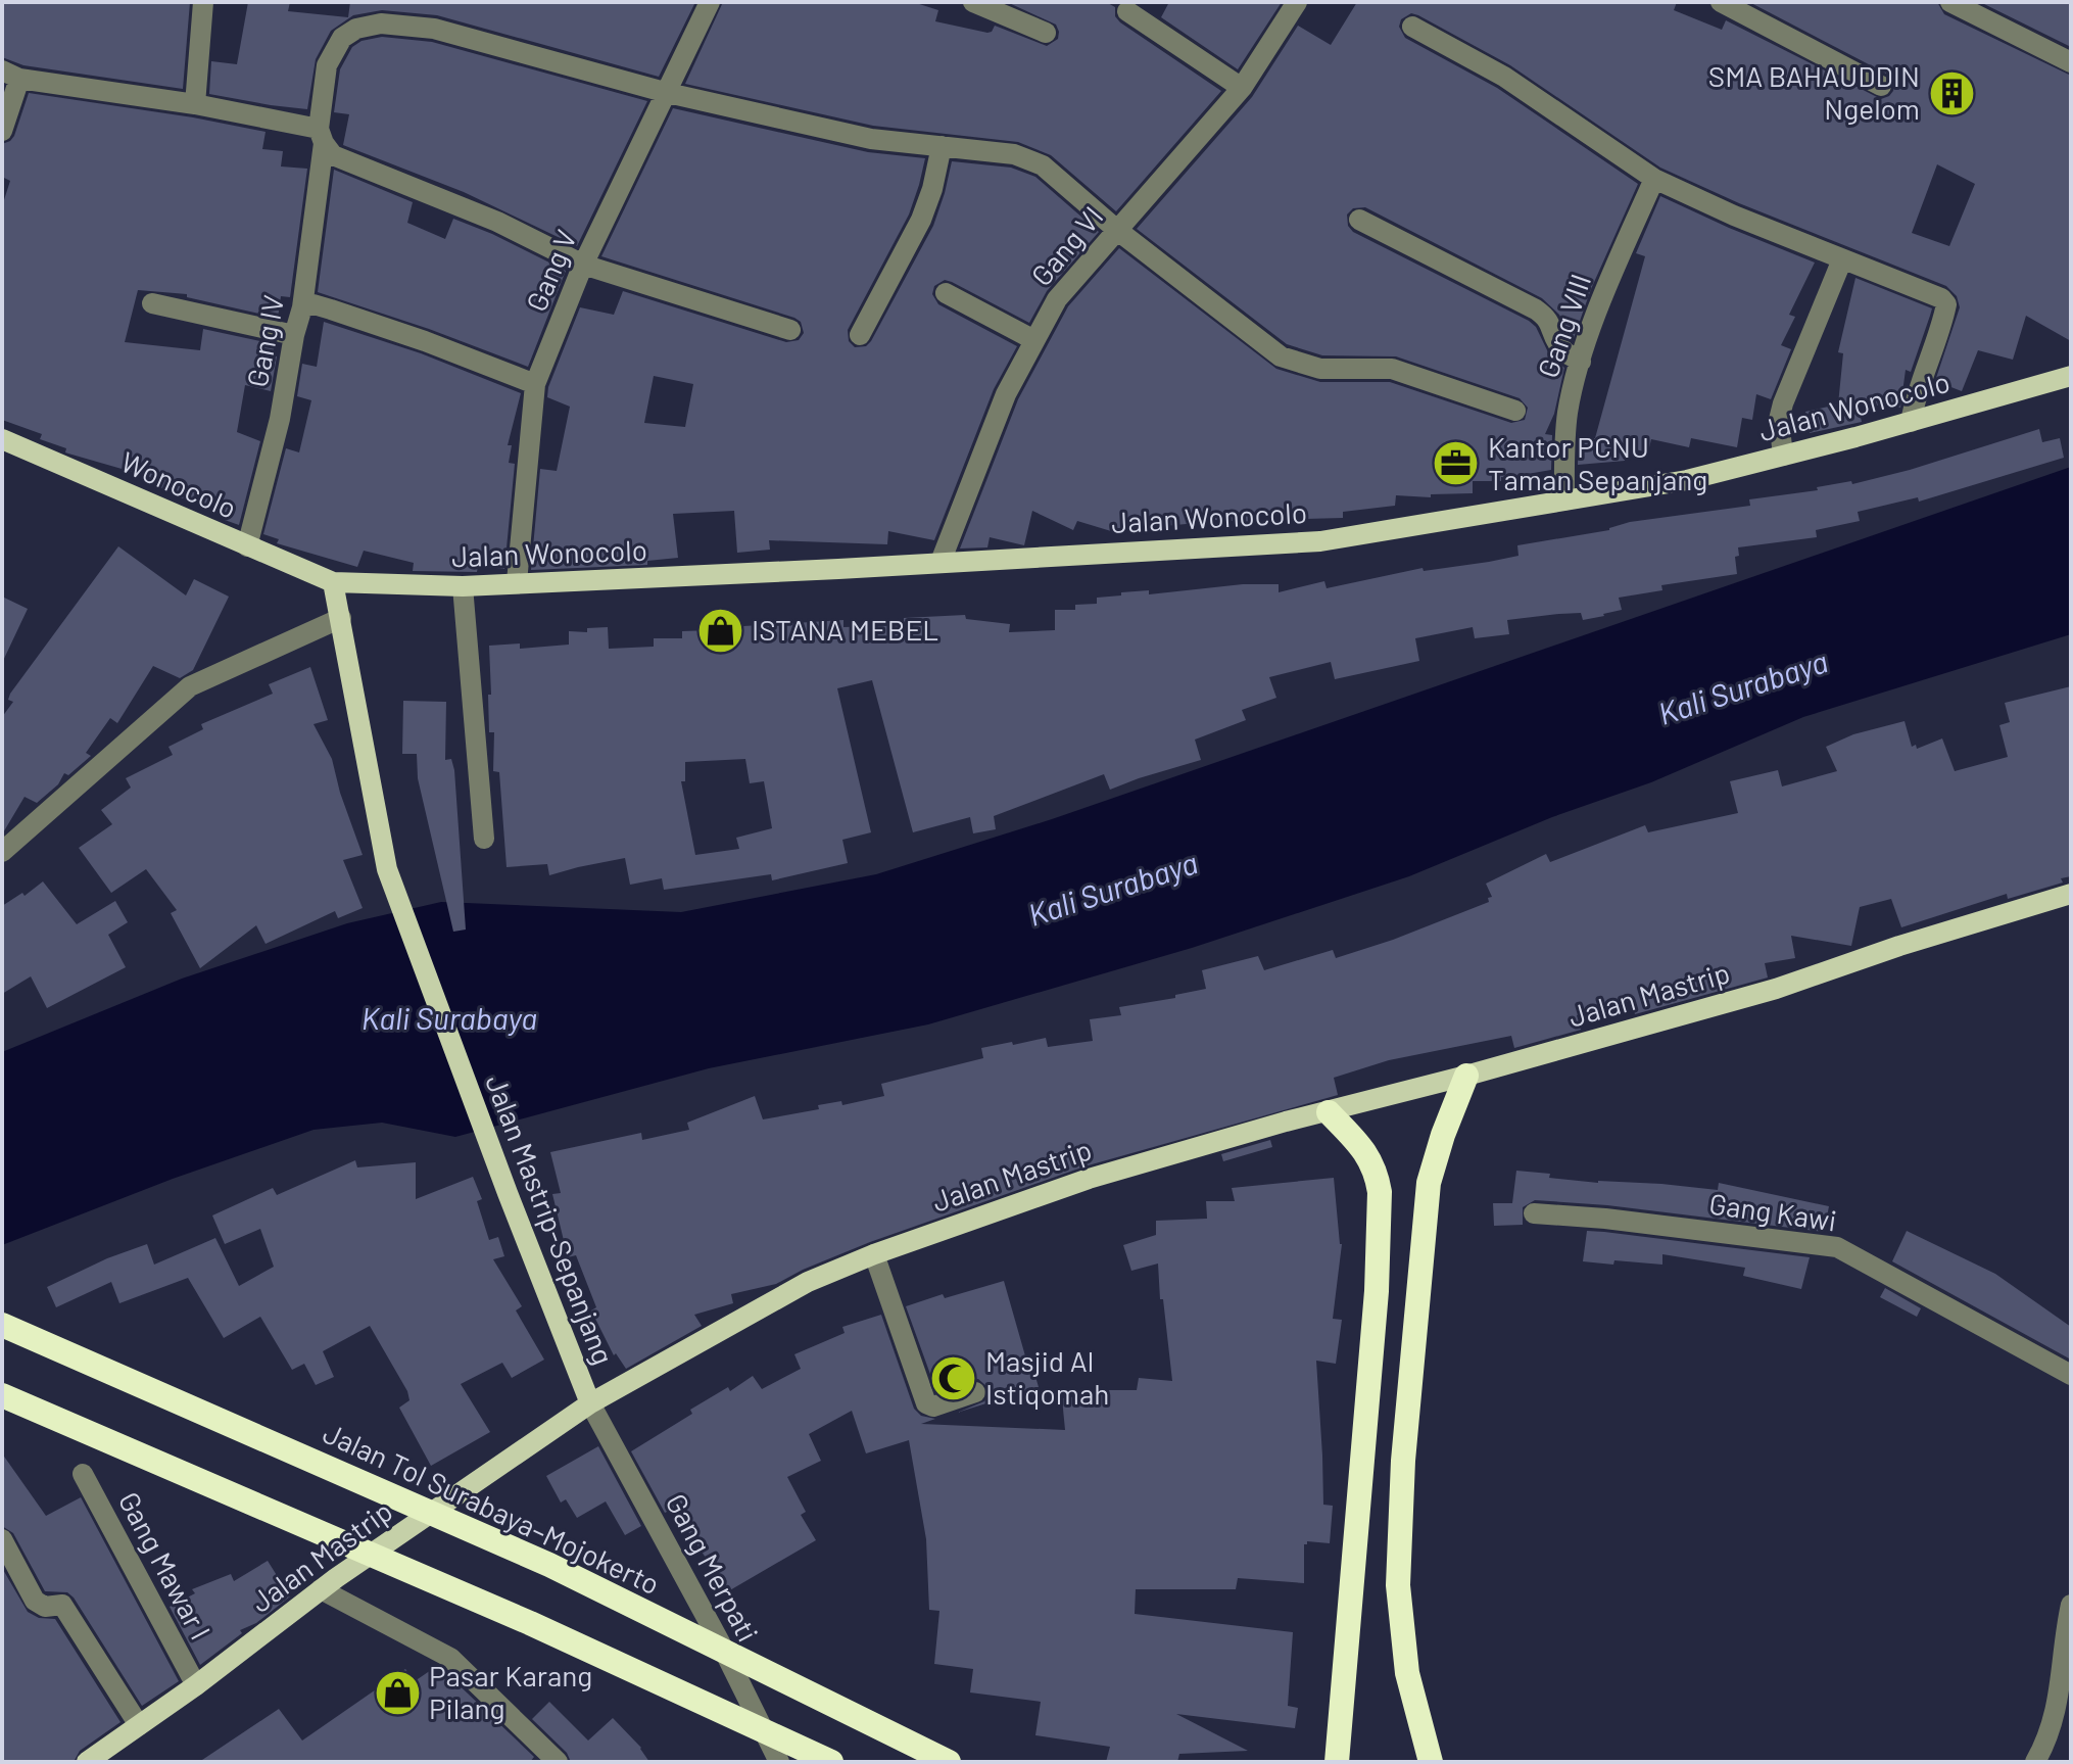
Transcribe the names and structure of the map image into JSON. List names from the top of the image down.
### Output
{
  "streets": {
    "highway": ["Jalan Tol Surabaya–Mojokerto"],
    "main road": [
      "Jalan Wonocolo",
      "Wonocolo",
      "Jalan Mastrip",
      "Jalan Mastrip-Sepanjang"
    ],
    "street": [
      "Gang VI",
      "Gang V",
      "Gang VIII",
      "Gang IV",
      "Gang Kawi",
      "Gang Mawar I",
      "Gang Merpati"
    ]
  },
  "crossings": [
    ["Gang VI", "Gang IV"],
    ["Gang VI", "Jalan Wonocolo"],
    ["Gang V", "Gang IV"],
    ["Gang V", "Jalan Wonocolo"],
    ["Gang VIII", "Jalan Wonocolo"],
    ["Gang IV", "Wonocolo"],
    ["Jalan Wonocolo", "Wonocolo"],
    ["Jalan Wonocolo", "Jalan Mastrip-Sepanjang"],
    ["Wonocolo", "Jalan Mastrip-Sepanjang"],
    ["Jalan Mastrip", "Jalan Mastrip-Sepanjang"],
    ["Jalan Mastrip", "Gang Mawar I"],
    ["Jalan Mastrip", "Gang Merpati"],
    ["Jalan Mastrip-Sepanjang", "Gang Merpati"]
  ],
  "water": ["Kali Surabaya"],
  "places": {
    "building": ["SMA BAHAUDDIN Ngelom"],
    "office": ["Kantor PCNU Taman Sepanjang"],
    "shop": ["ISTANA MEBEL", "Pasar Karang Pilang"],
    "mosque": ["Masjid Al Istiqomah"]
  }
}
